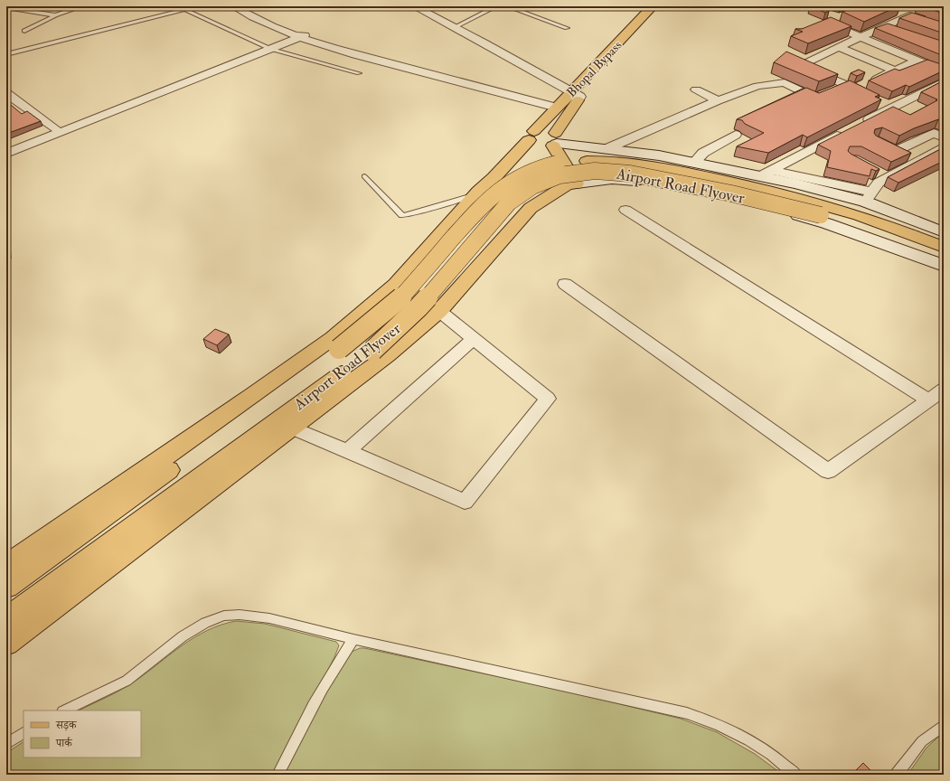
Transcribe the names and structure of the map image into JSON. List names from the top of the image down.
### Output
{
  "streets": {
    "main road": ["Bhopal Bypass", "Airport Road Flyover"]
  },
  "legend": ["सड़क", "पार्क"]
}
